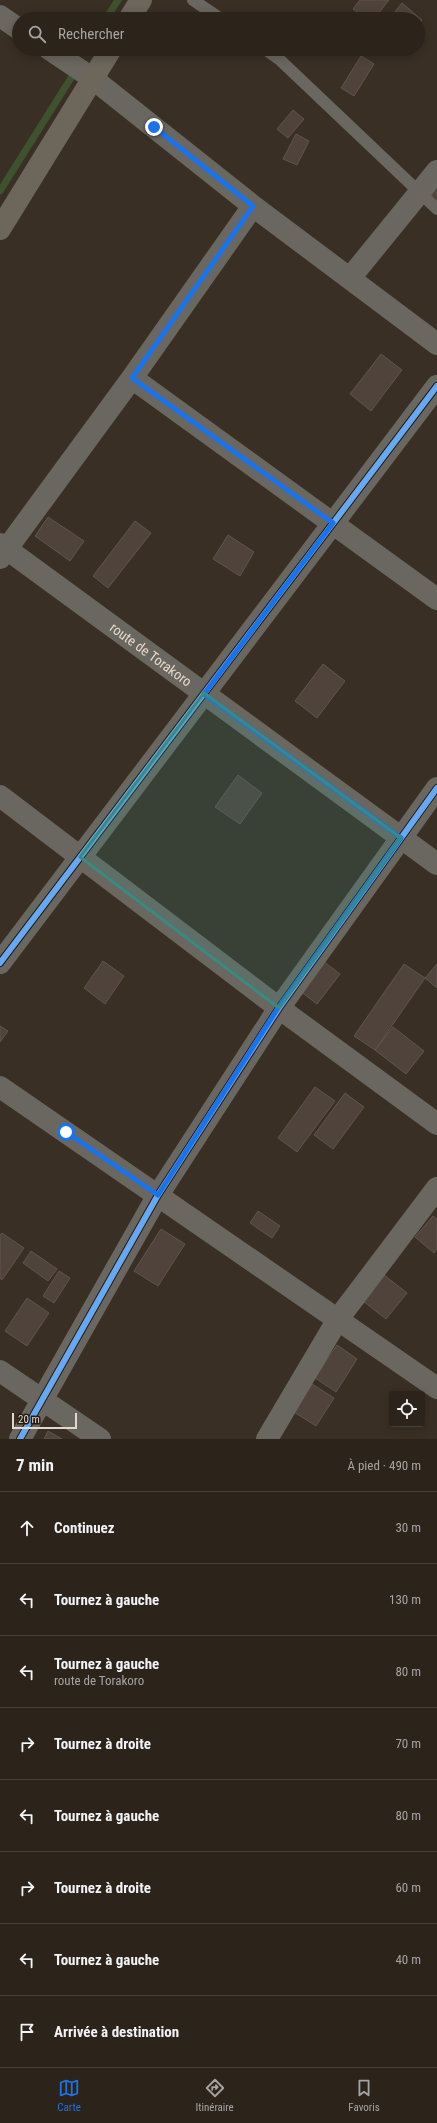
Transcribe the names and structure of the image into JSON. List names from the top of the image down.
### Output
{
  "streets": {
    "street": ["route de Torakoro"]
  },
  "scale_bar": "20 m",
  "page": {
    "search": "Rechercher",
    "scale": "20 m",
    "heading": ["7 min", "À pied · 490 m"],
    "list": [
      ["Continuez", "30 m"],
      ["Tournez à gauche", "130 m"],
      ["Tournez à gauche", "route de Torakoro", "80 m"],
      ["Tournez à droite", "70 m"],
      ["Tournez à gauche", "80 m"],
      ["Tournez à droite", "60 m"],
      ["Tournez à gauche", "40 m"],
      "Arrivée à destination"
    ],
    "nav": ["Carte", "Itinéraire", "Favoris"]
  }
}
